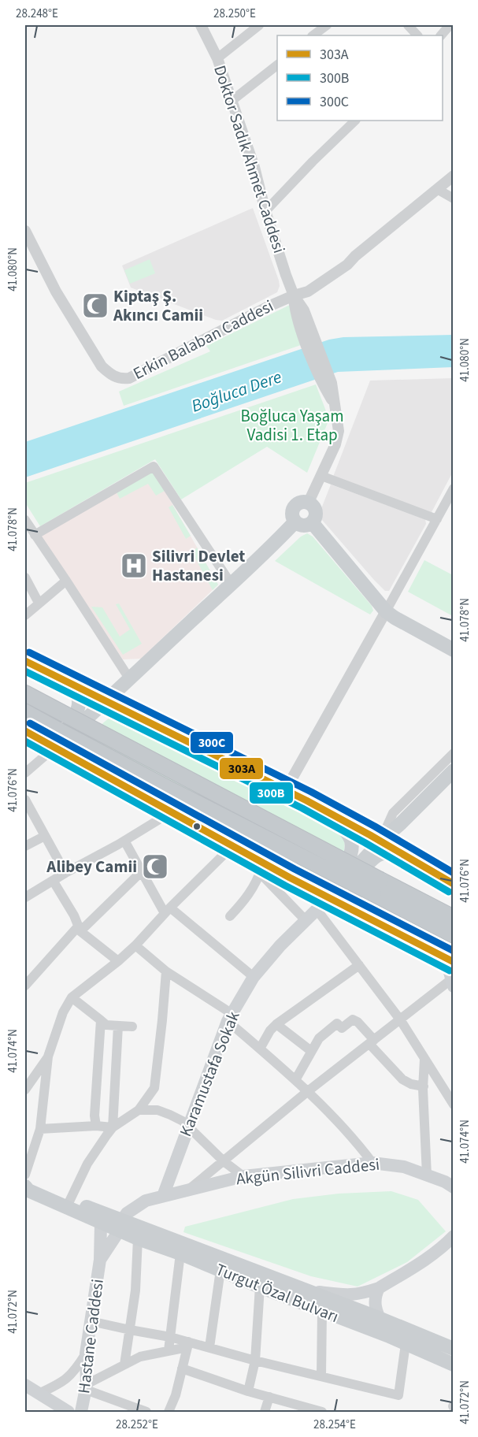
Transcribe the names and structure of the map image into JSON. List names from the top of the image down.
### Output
{
  "streets": {
    "main road": [
      "Karamustafa Sokak",
      "Akgün Silivri Caddesi",
      "Turgut Özal Bulvarı",
      "Hastane Caddesi"
    ],
    "street": ["Doktor Sadık Ahmet Caddesi", "Erkin Balaban Caddesi"]
  },
  "crossings": [
    ["Doktor Sadık Ahmet Caddesi", "Erkin Balaban Caddesi"],
    ["Karamustafa Sokak", "Akgün Silivri Caddesi"],
    ["Akgün Silivri Caddesi", "Turgut Özal Bulvarı"],
    ["Akgün Silivri Caddesi", "Hastane Caddesi"],
    ["Turgut Özal Bulvarı", "Hastane Caddesi"]
  ],
  "water": ["Boğluca Dere"],
  "parks": ["Boğluca Yaşam Vadisi 1. Etap"],
  "places": {
    "mosque": ["Kiptaş Ş. Akıncı Camii", "Alibey Camii"],
    "hospital": ["Silivri Devlet Hastanesi"]
  },
  "lines": ["transit line 300C", "transit line 303A", "transit line 300B"],
  "legend": ["303A", "300B", "300C"],
  "coordinates": [
    "28.248°E",
    "28.250°E",
    "41.080°N",
    "41.078°N",
    "41.076°N",
    "41.074°N",
    "41.072°N",
    "28.252°E",
    "28.254°E"
  ]
}
